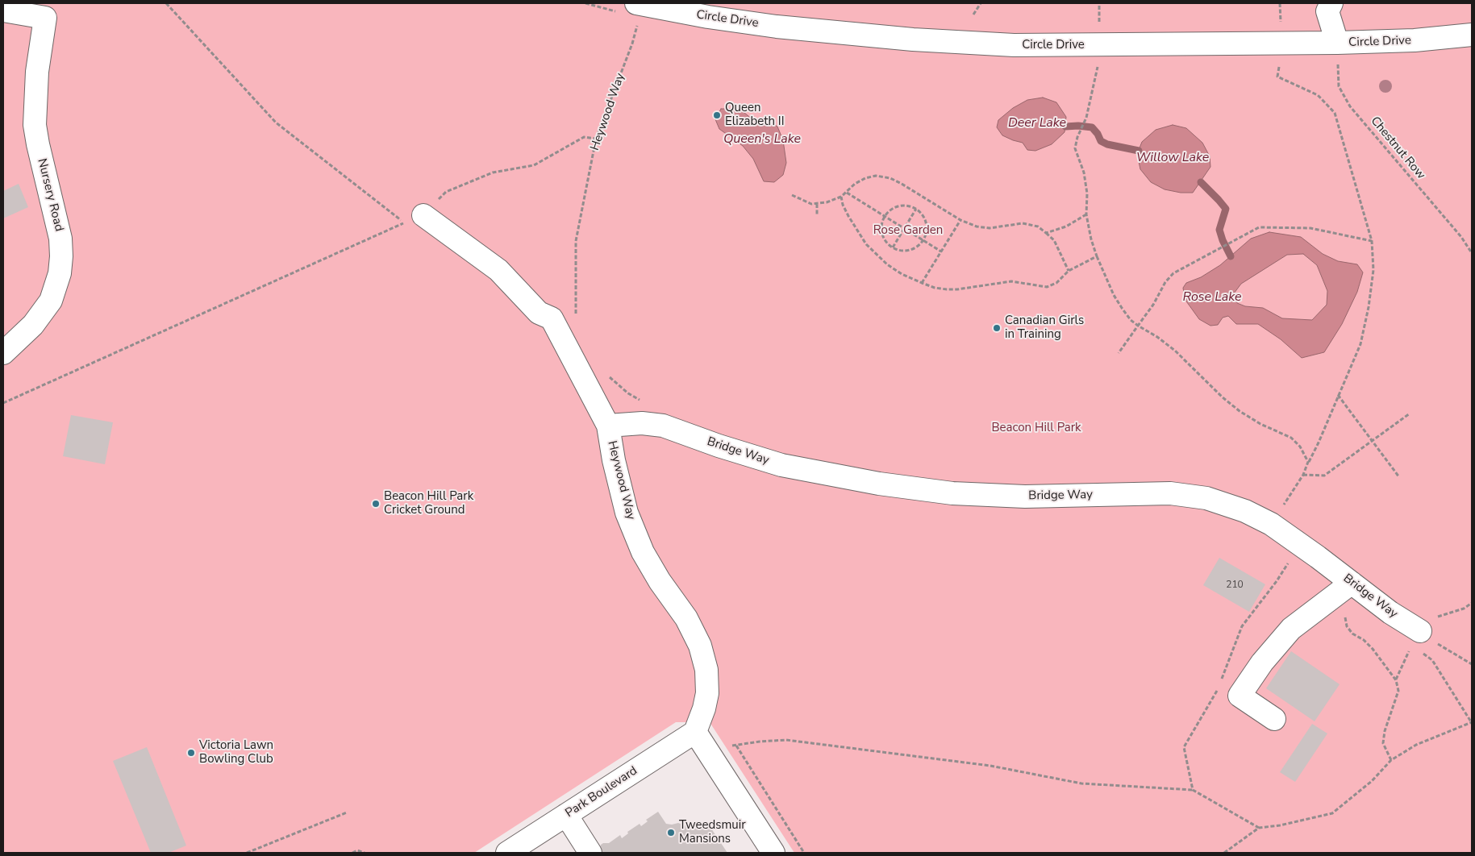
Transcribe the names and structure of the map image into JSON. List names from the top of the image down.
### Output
{
  "streets": {
    "street": [
      "Circle Drive",
      "Heywood Way",
      "Nursery Road",
      "Bridge Way",
      "Park Boulevard"
    ],
    "path": ["Chestnut Row"]
  },
  "crossings": [
    ["Circle Drive", "Chestnut Row"],
    ["Heywood Way", "Bridge Way"],
    ["Heywood Way", "Park Boulevard"]
  ],
  "water": [
    "Deer Lake",
    "Queen's Lake",
    "Willow Lake",
    "Rose Lake"
  ],
  "parks": ["Rose Garden", "Beacon Hill Park"],
  "places": [
    "Queen Elizabeth II",
    "Canadian Girls in Training",
    "Beacon Hill Park Cricket Ground",
    "Victoria Lawn Bowling Club",
    "Tweedsmuir Mansions"
  ],
  "house_numbers": ["210"]
}
